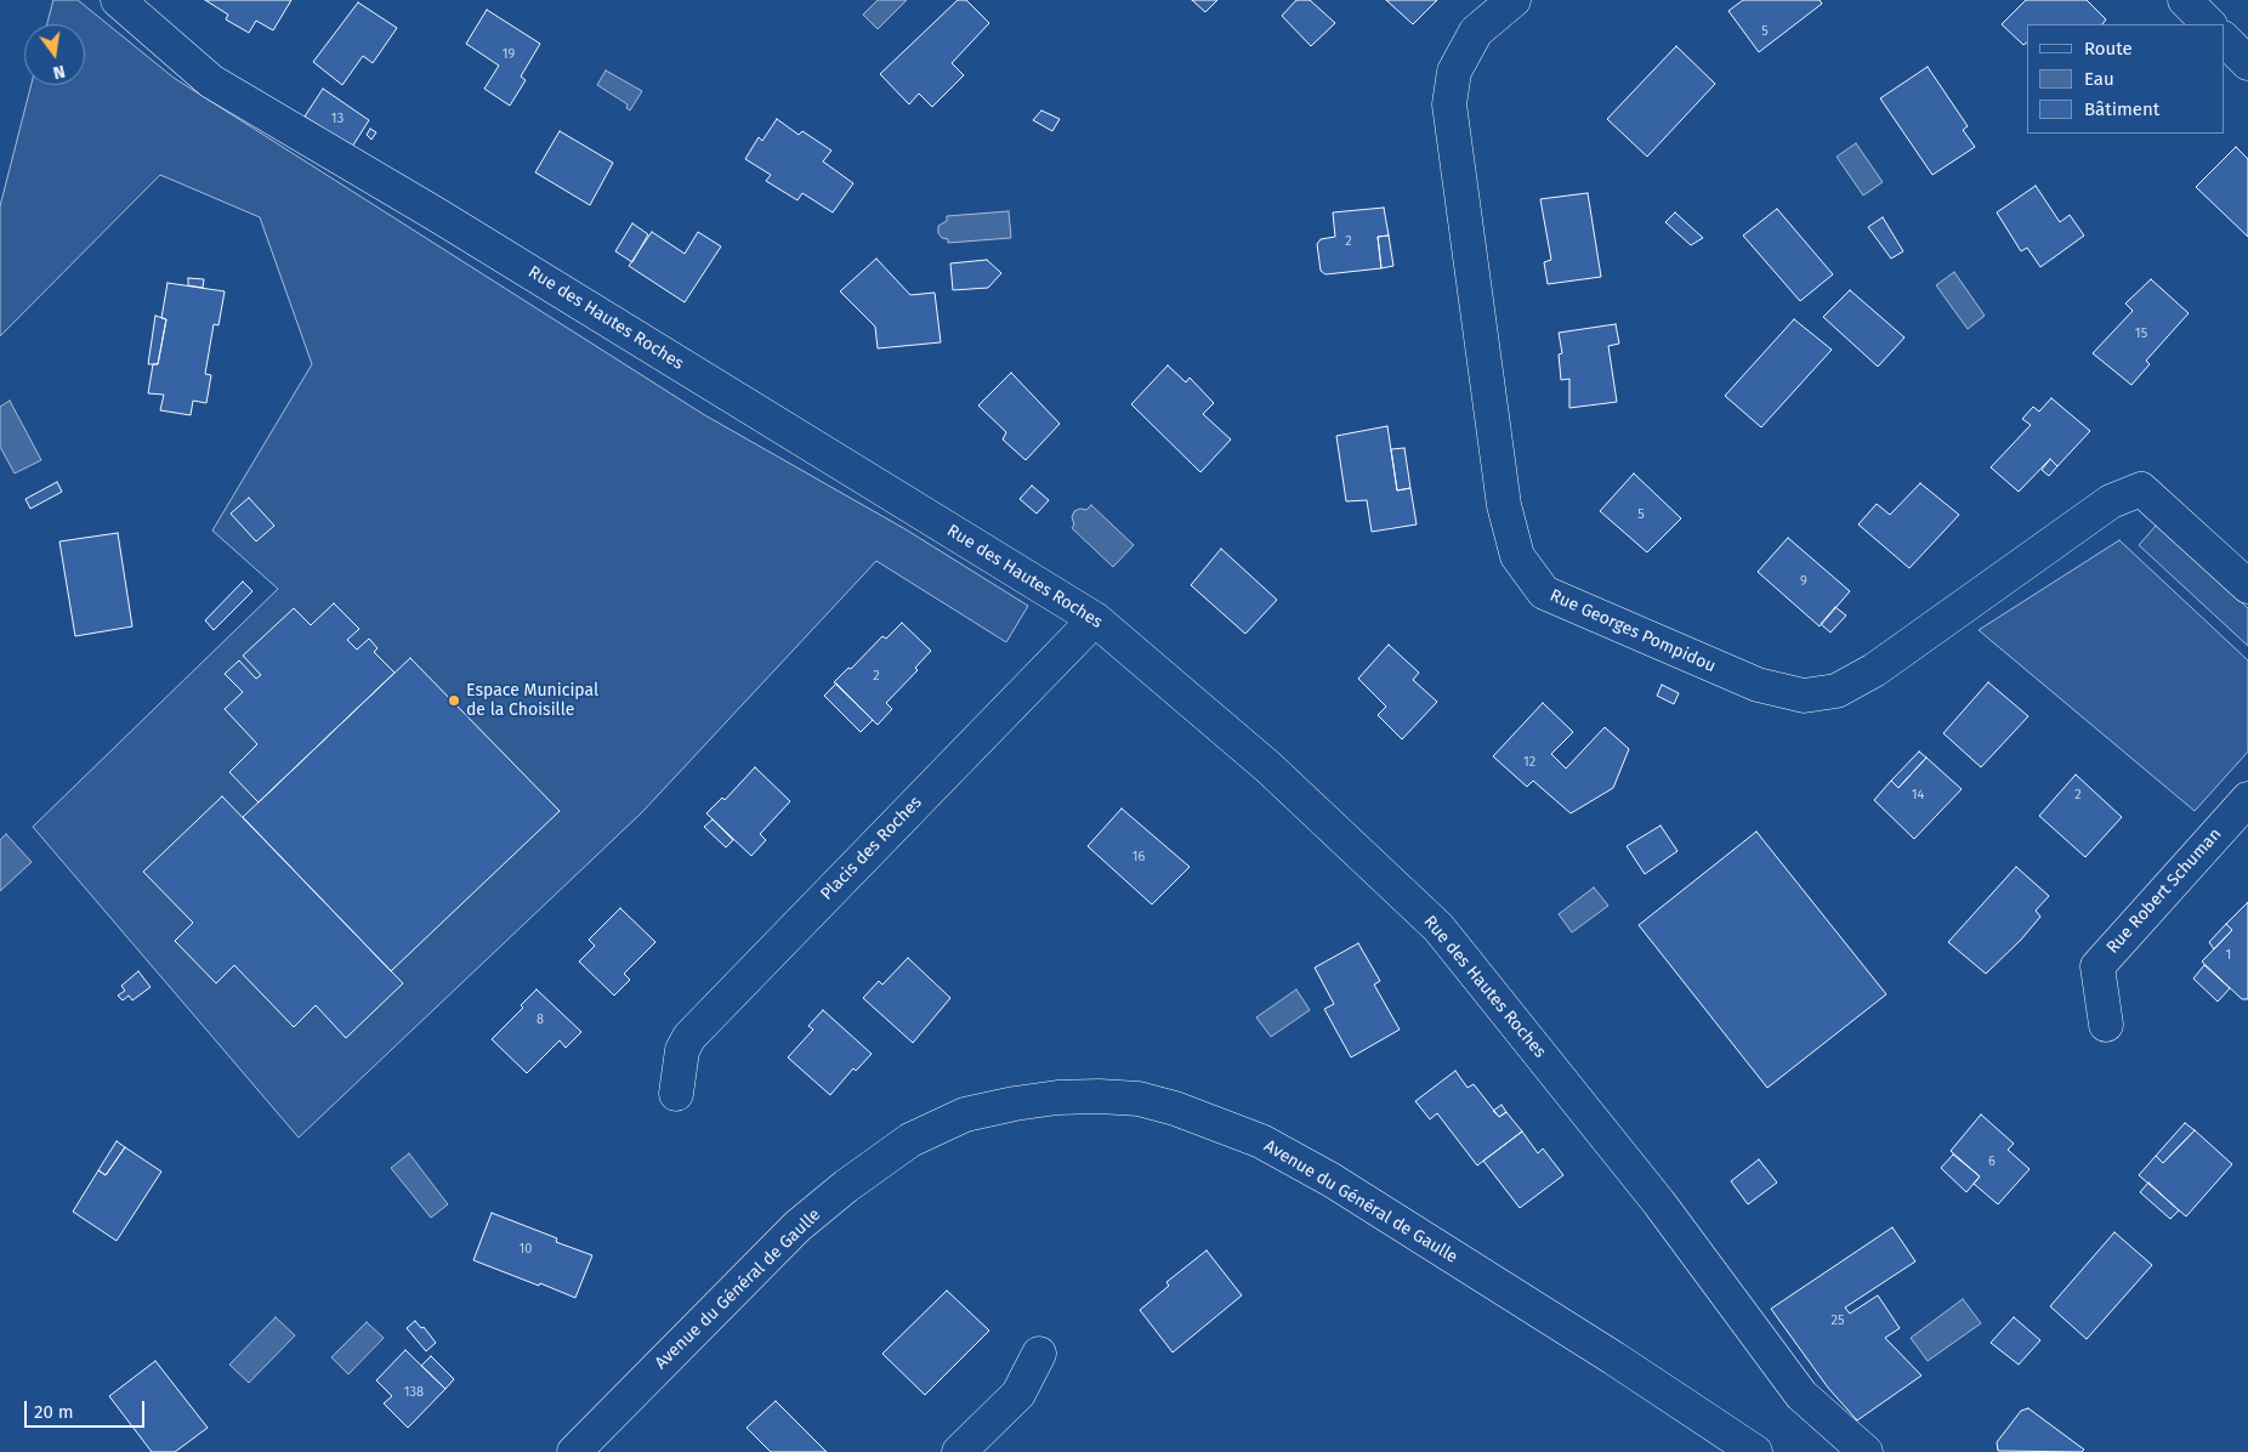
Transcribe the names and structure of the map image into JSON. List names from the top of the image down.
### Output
{
  "streets": {
    "street": [
      "Rue des Hautes Roches",
      "Rue Georges Pompidou",
      "Placis des Roches",
      "Rue Robert Schuman",
      "Avenue du Général de Gaulle"
    ]
  },
  "crossings": [
    ["Rue des Hautes Roches", "Placis des Roches"]
  ],
  "places": ["Espace Municipal de la Choisille"],
  "house_numbers": [
    "5",
    "19",
    "13",
    "2",
    "15",
    "5",
    "9",
    "2",
    "12",
    "14",
    "2",
    "16",
    "1",
    "8",
    "6",
    "10",
    "25",
    "138"
  ],
  "legend": ["Route", "Eau", "Bâtiment"],
  "scale_bar": "20 m",
  "north": "bottom"
}
